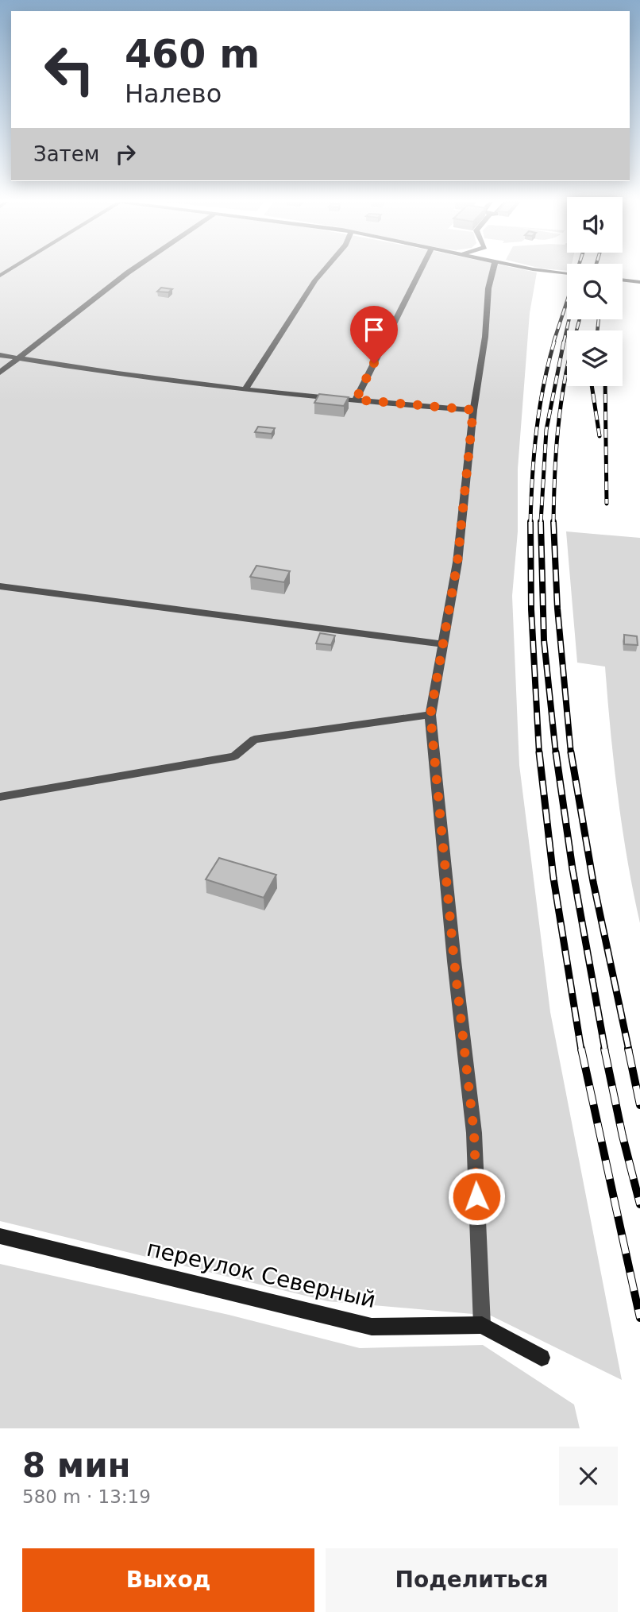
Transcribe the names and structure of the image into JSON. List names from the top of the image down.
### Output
{
  "streets": {
    "street": ["переулок Северный"]
  },
  "page": {
    "turn": ["460 m", "Налево"],
    "then": "Затем",
    "heading": ["8 мин", "580 m · 13:19"],
    "buttons": ["Выход", "Поделиться"]
  }
}
